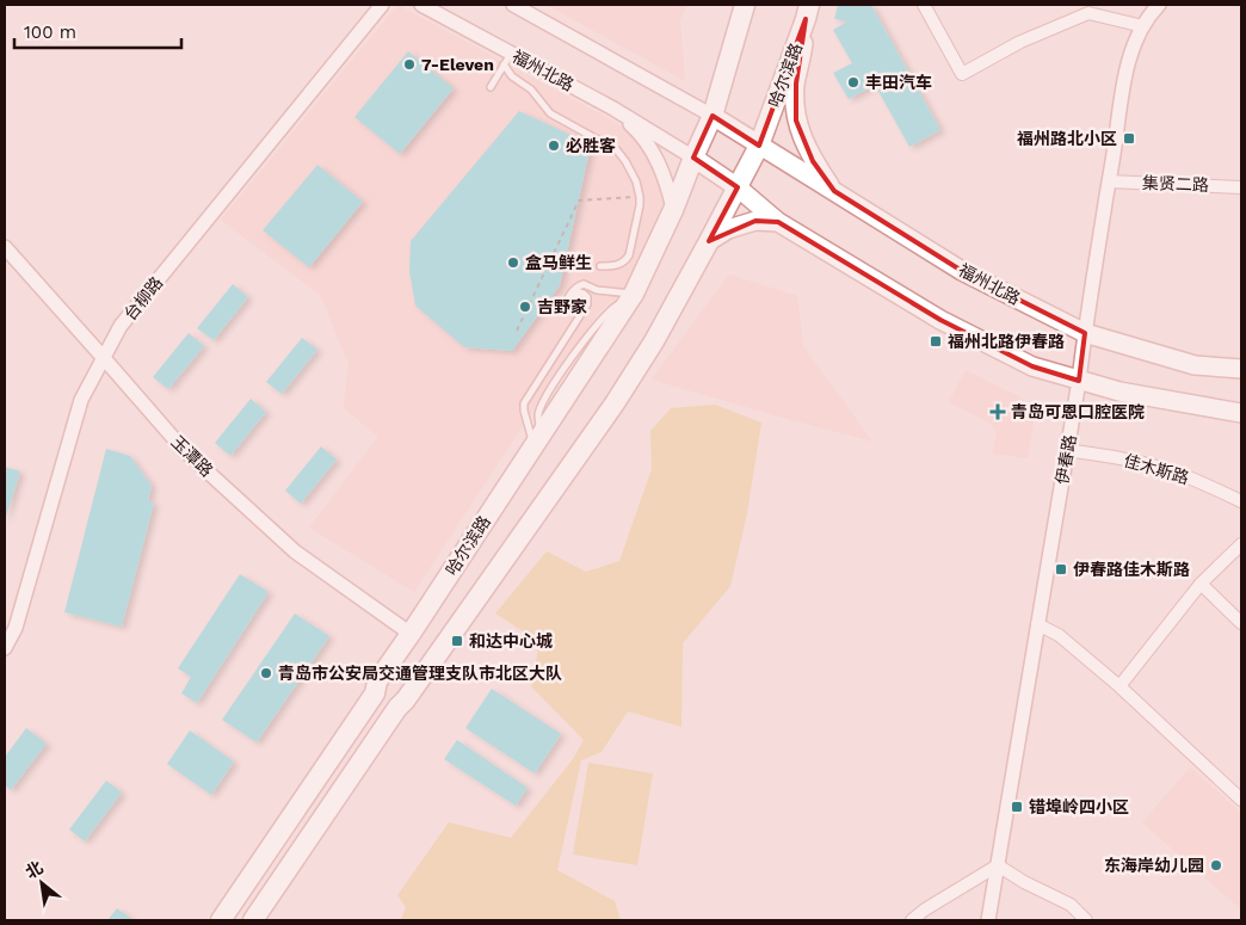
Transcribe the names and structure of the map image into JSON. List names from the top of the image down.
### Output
{
  "streets": {
    "highway": ["哈尔滨路"],
    "main road": ["福州北路"],
    "street": [
      "集贤二路",
      "台柳路",
      "玉潭路",
      "伊春路",
      "佳木斯路"
    ]
  },
  "crossings": [
    ["福州北路", "哈尔滨路"],
    ["福州北路", "伊春路"],
    ["哈尔滨路", "玉潭路"],
    ["集贤二路", "伊春路"],
    ["台柳路", "玉潭路"],
    ["伊春路", "佳木斯路"]
  ],
  "places": {
    "other": [
      "7-Eleven",
      "丰田汽车",
      "必胜客",
      "盒马鲜生",
      "吉野家",
      "青岛市公安局交通管理支队市北区大队",
      "东海岸幼儿园"
    ],
    "transit": [
      "福州路北小区",
      "福州北路伊春路",
      "伊春路佳木斯路",
      "和达中心城",
      "错埠岭四小区"
    ],
    "health": ["青岛可恩口腔医院"]
  },
  "scale_bar": "100 m",
  "north": "top left"
}
